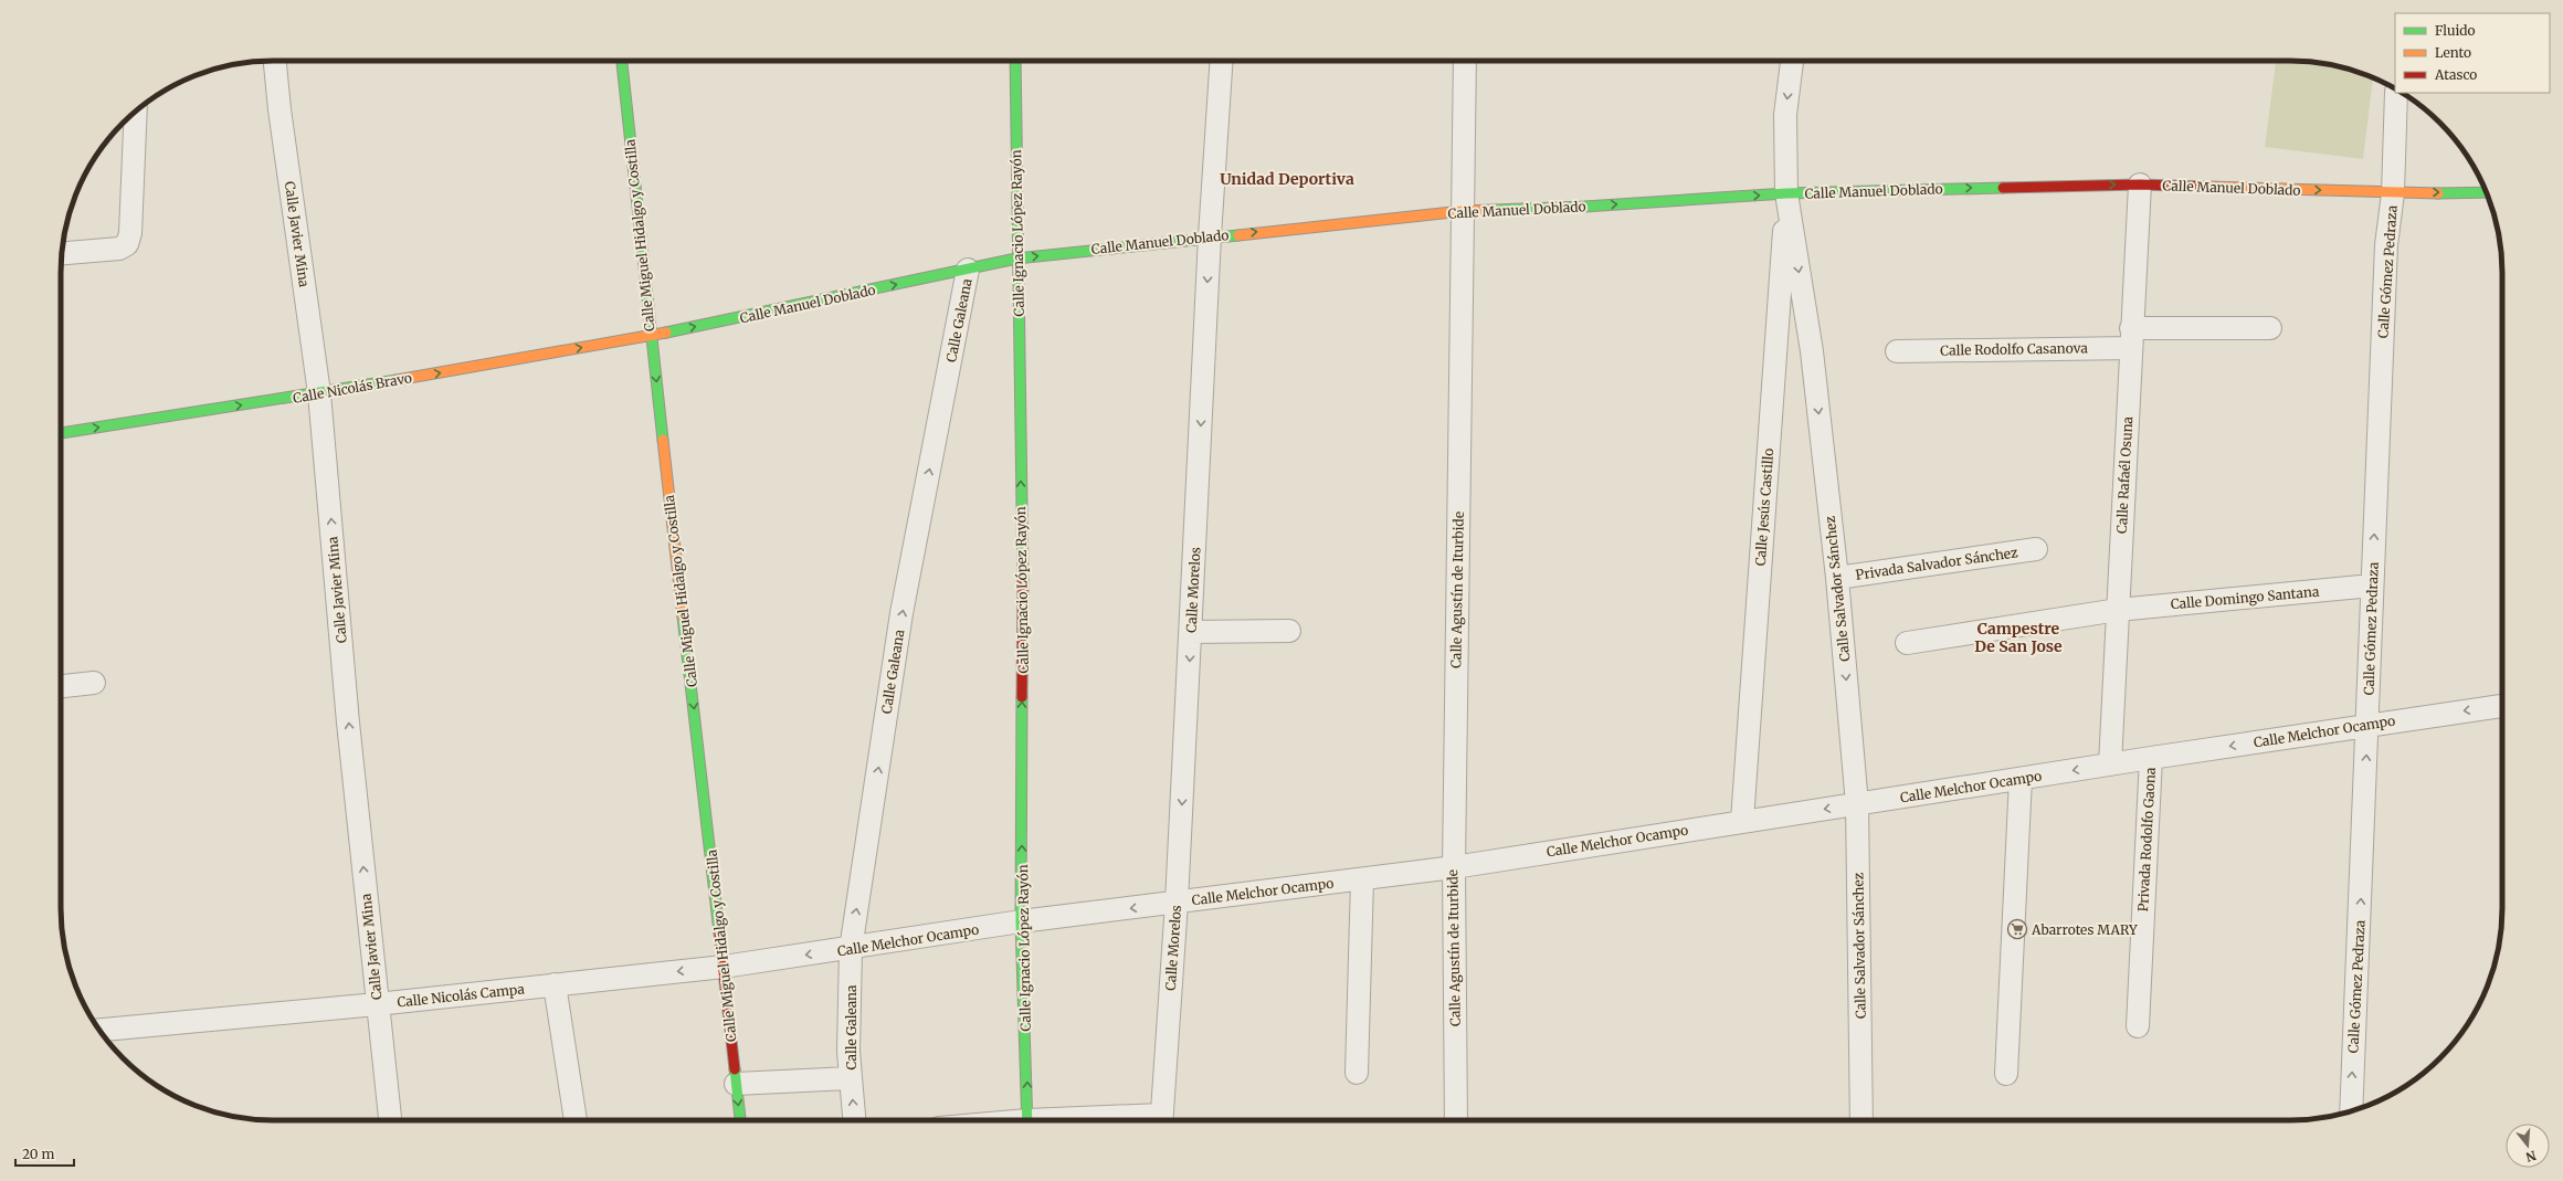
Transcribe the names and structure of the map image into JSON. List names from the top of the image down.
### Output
{
  "streets": {
    "street": [
      "Calle Manuel Doblado",
      "Calle Ignacio López Rayón",
      "Calle Javier Mina",
      "Calle Miguel Hidalgo y Costilla",
      "Calle Gómez Pedraza",
      "Calle Galeana",
      "Calle Rodolfo Casanova",
      "Calle Nicolás Bravo",
      "Calle Rafaél Osuna",
      "Calle Jesús Castillo",
      "Privada Salvador Sánchez",
      "Calle Salvador Sánchez",
      "Calle Morelos",
      "Calle Agustín de Iturbide",
      "Calle Domingo Santana",
      "Calle Melchor Ocampo",
      "Privada Rodolfo Gaona",
      "Calle Nicolás Campa"
    ]
  },
  "crossings": [
    ["Calle Manuel Doblado", "Calle Ignacio López Rayón"],
    ["Calle Manuel Doblado", "Calle Miguel Hidalgo y Costilla"],
    ["Calle Manuel Doblado", "Calle Gómez Pedraza"],
    ["Calle Manuel Doblado", "Calle Galeana"],
    ["Calle Manuel Doblado", "Calle Nicolás Bravo"],
    ["Calle Manuel Doblado", "Calle Rafaél Osuna"],
    ["Calle Manuel Doblado", "Calle Jesús Castillo"],
    ["Calle Manuel Doblado", "Calle Salvador Sánchez"],
    ["Calle Manuel Doblado", "Calle Morelos"],
    ["Calle Manuel Doblado", "Calle Agustín de Iturbide"],
    ["Calle Ignacio López Rayón", "Calle Melchor Ocampo"],
    ["Calle Javier Mina", "Calle Nicolás Bravo"],
    ["Calle Javier Mina", "Calle Nicolás Campa"],
    ["Calle Miguel Hidalgo y Costilla", "Calle Nicolás Bravo"],
    ["Calle Miguel Hidalgo y Costilla", "Calle Melchor Ocampo"],
    ["Calle Miguel Hidalgo y Costilla", "Calle Nicolás Campa"],
    ["Calle Gómez Pedraza", "Calle Domingo Santana"],
    ["Calle Gómez Pedraza", "Calle Melchor Ocampo"],
    ["Calle Galeana", "Calle Melchor Ocampo"],
    ["Calle Rodolfo Casanova", "Calle Rafaél Osuna"],
    ["Calle Rafaél Osuna", "Calle Domingo Santana"],
    ["Calle Rafaél Osuna", "Calle Melchor Ocampo"],
    ["Calle Jesús Castillo", "Calle Salvador Sánchez"],
    ["Calle Jesús Castillo", "Calle Melchor Ocampo"],
    ["Privada Salvador Sánchez", "Calle Salvador Sánchez"],
    ["Calle Salvador Sánchez", "Calle Melchor Ocampo"],
    ["Calle Morelos", "Calle Melchor Ocampo"],
    ["Calle Agustín de Iturbide", "Calle Melchor Ocampo"],
    ["Calle Melchor Ocampo", "Privada Rodolfo Gaona"],
    ["Calle Melchor Ocampo", "Calle Nicolás Campa"]
  ],
  "one_way": [
    "Calle Manuel Doblado",
    "Calle Ignacio López Rayón",
    "Calle Javier Mina",
    "Calle Miguel Hidalgo y Costilla",
    "Calle Gómez Pedraza",
    "Calle Galeana",
    "Calle Nicolás Bravo",
    "Calle Salvador Sánchez",
    "Calle Morelos",
    "Calle Melchor Ocampo"
  ],
  "districts": ["Unidad Deportiva", "Campestre De San Jose"],
  "places": {
    "supermarket": ["Abarrotes MARY"]
  },
  "legend": ["Fluido", "Lento", "Atasco"],
  "scale_bar": "20 m",
  "north": "bottom"
}
